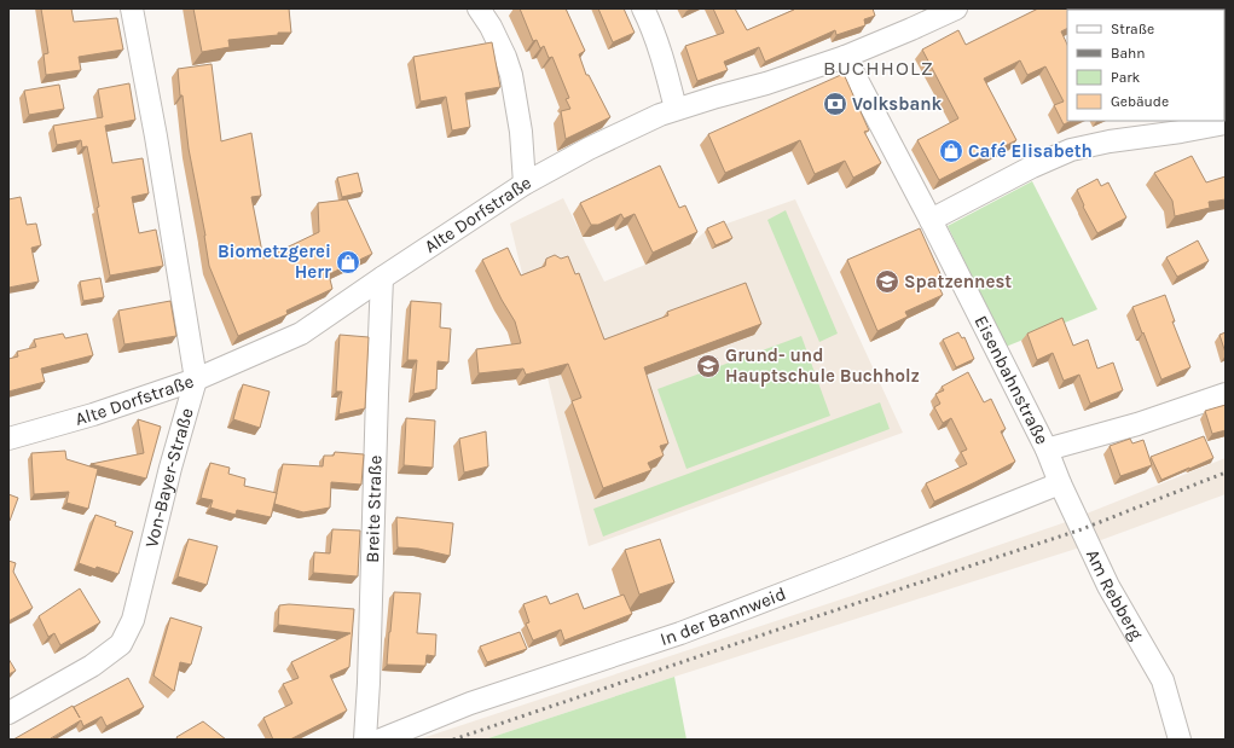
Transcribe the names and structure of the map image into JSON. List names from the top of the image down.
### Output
{
  "streets": {
    "street": [
      "Alte Dorfstraße",
      "Eisenbahnstraße",
      "Von-Bayer-Straße",
      "Breite Straße",
      "Am Rebberg",
      "In der Bannweid"
    ]
  },
  "crossings": [
    ["Alte Dorfstraße", "Eisenbahnstraße"],
    ["Alte Dorfstraße", "Von-Bayer-Straße"],
    ["Alte Dorfstraße", "Breite Straße"],
    ["Eisenbahnstraße", "Am Rebberg"],
    ["Am Rebberg", "In der Bannweid"]
  ],
  "districts": ["BUCHHOLZ"],
  "places": {
    "bank": ["Volksbank"],
    "shop": ["Café Elisabeth", "Biometzgerei Herr"],
    "school or university": ["Spatzennest", "Grund- und Hauptschule Buchholz"]
  },
  "legend": [
    "Straße",
    "Bahn",
    "Park",
    "Gebäude"
  ]
}
